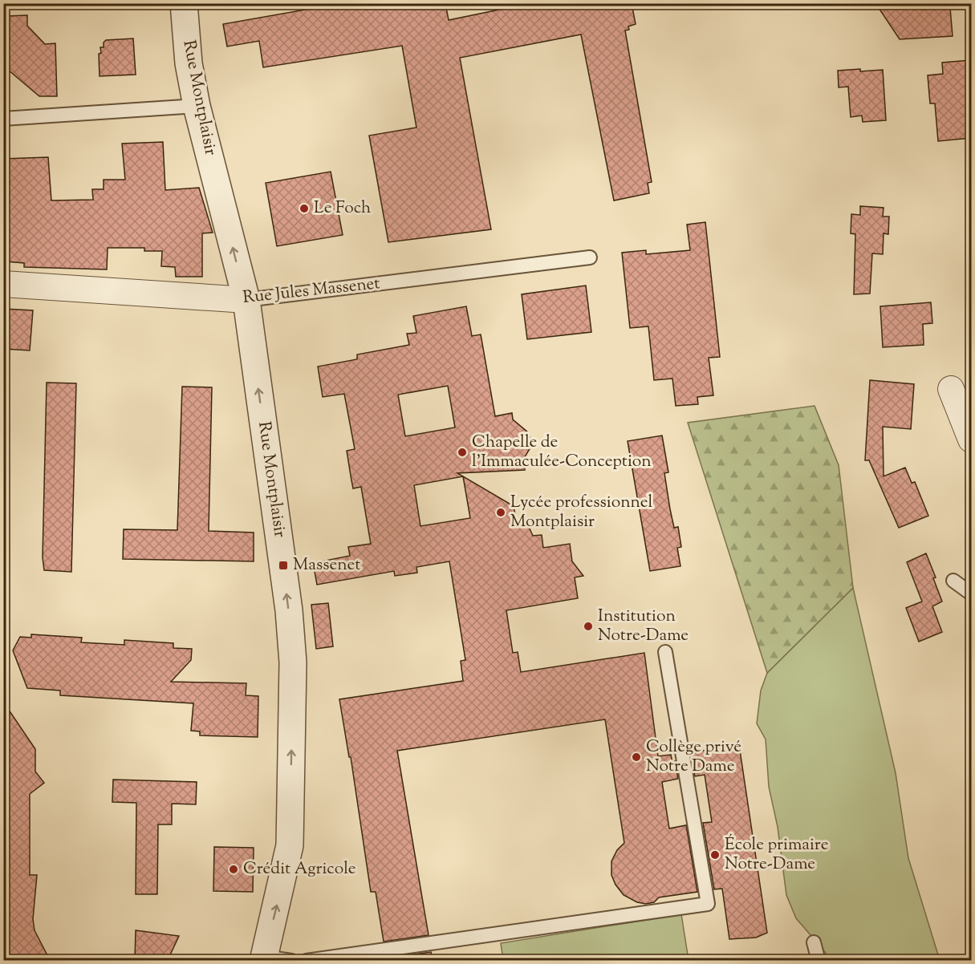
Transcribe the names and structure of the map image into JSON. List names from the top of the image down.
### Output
{
  "streets": {
    "street": ["Rue Montplaisir", "Rue Jules Massenet"]
  },
  "crossings": [
    ["Rue Montplaisir", "Rue Jules Massenet"]
  ],
  "one_way": ["Rue Montplaisir"],
  "places": {
    "other": [
      "Le Foch",
      "Chapelle de l'Immaculée-Conception",
      "Lycée professionnel Montplaisir",
      "Institution Notre-Dame",
      "Collège privé Notre Dame",
      "École primaire Notre-Dame",
      "Crédit Agricole"
    ],
    "transit": ["Massenet"]
  }
}
